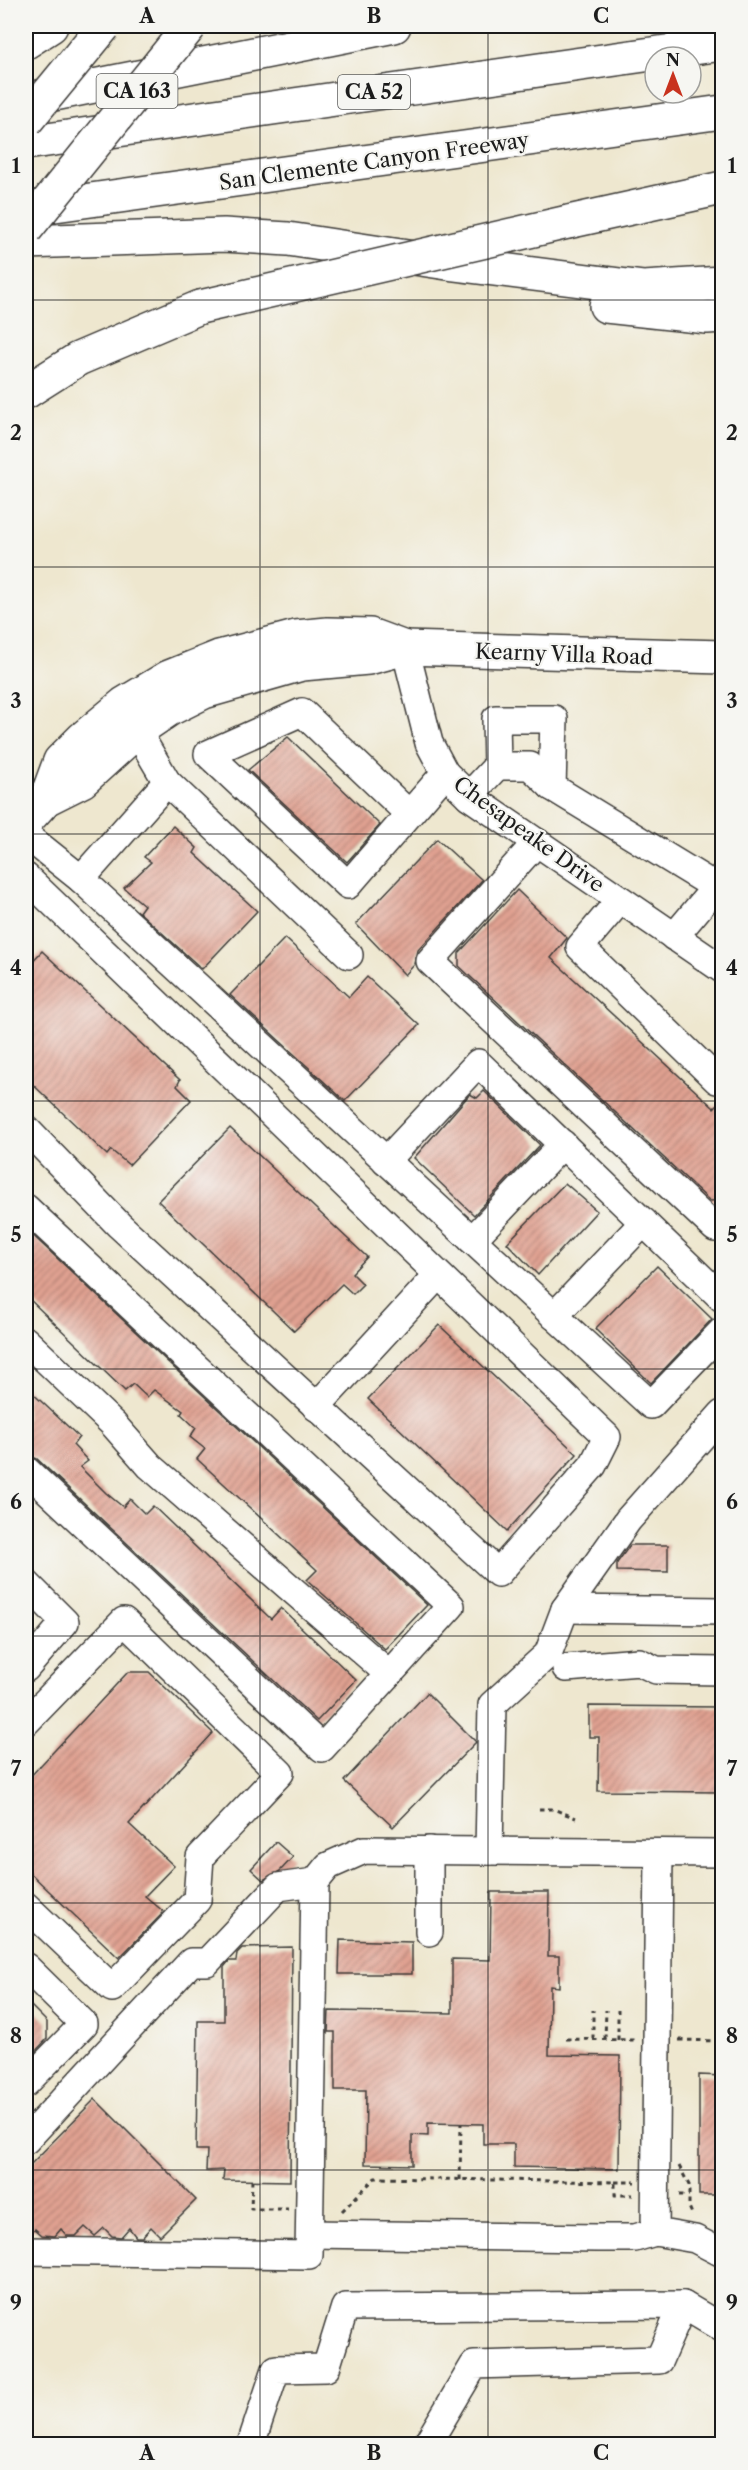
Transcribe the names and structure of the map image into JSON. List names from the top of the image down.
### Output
{
  "streets": {
    "main road": [
      "CA 163",
      "CA 52",
      "San Clemente Canyon Freeway",
      "Kearny Villa Road"
    ],
    "street": ["Chesapeake Drive"]
  },
  "crossings": [
    ["Kearny Villa Road", "Chesapeake Drive"]
  ],
  "north": "top",
  "grid": {
    "columns": ["A", "B", "C"],
    "rows": [
      "1",
      "2",
      "3",
      "4",
      "5",
      "6",
      "7",
      "8",
      "9"
    ]
  }
}
